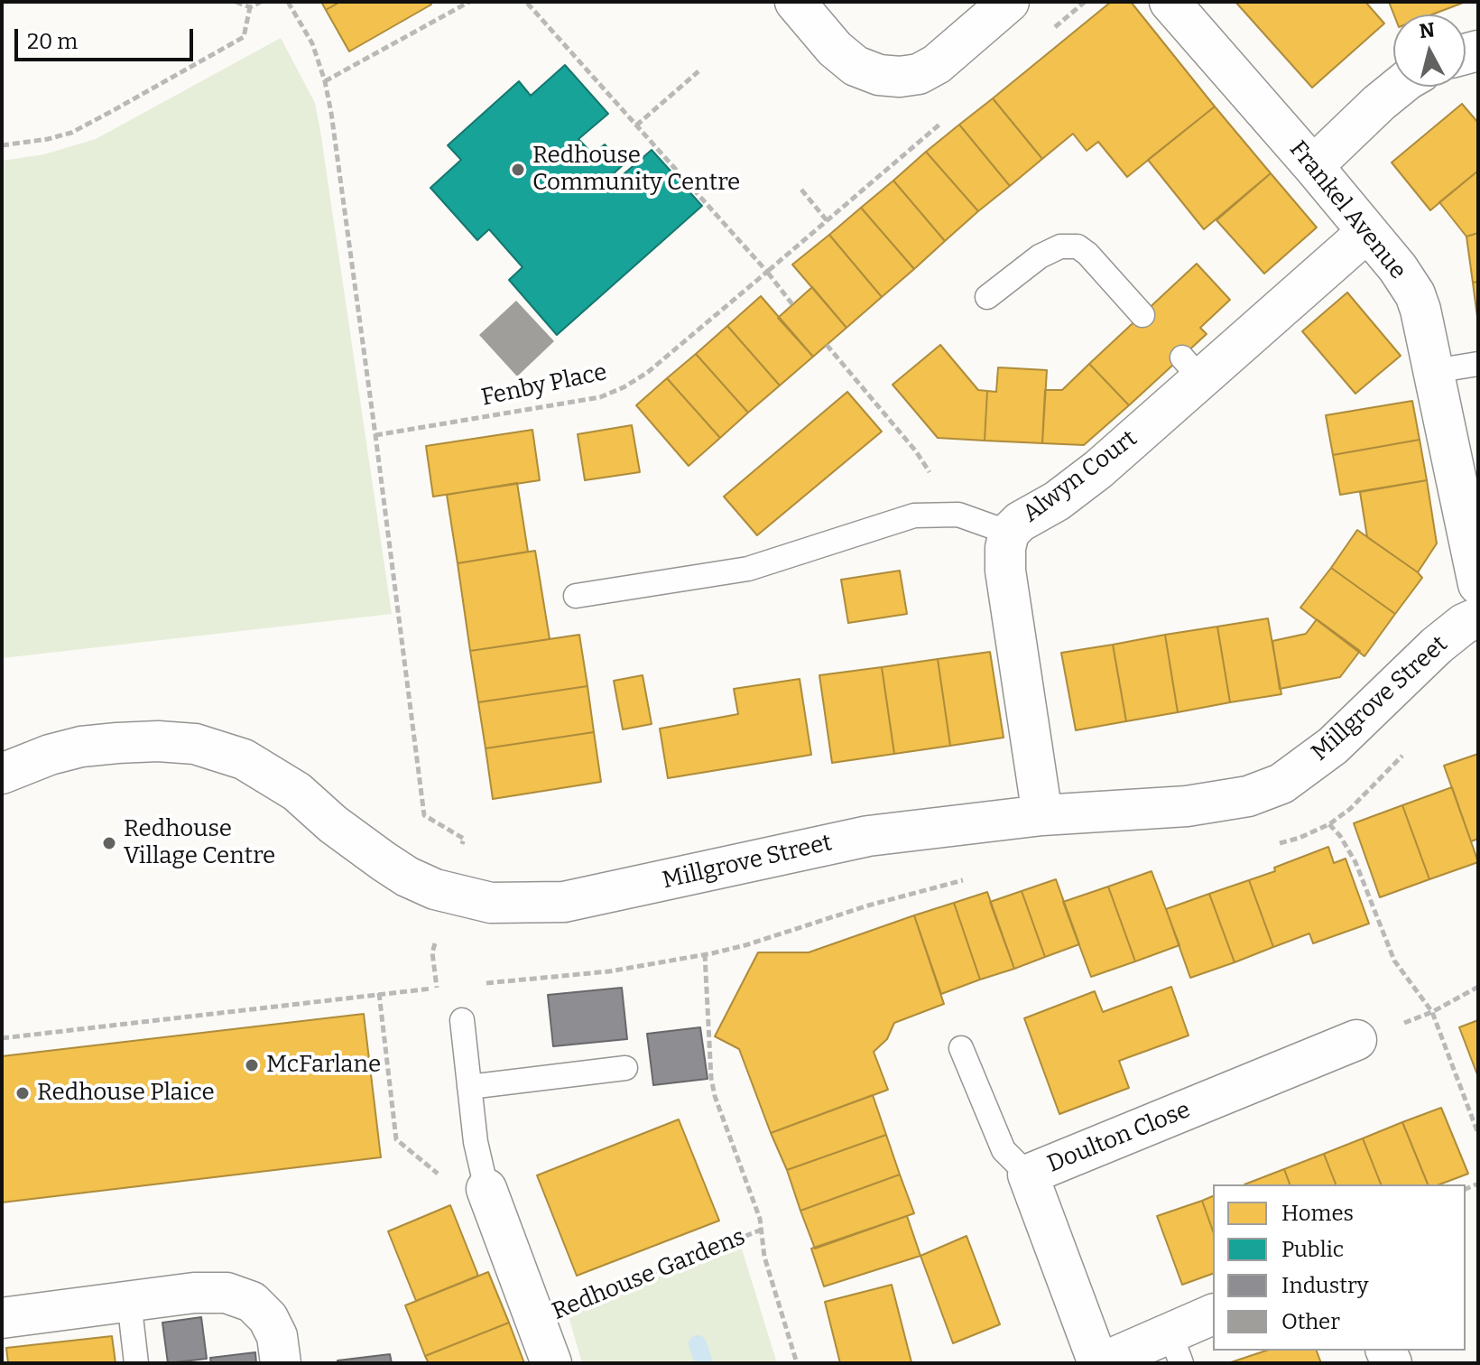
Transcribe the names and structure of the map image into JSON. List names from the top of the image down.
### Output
{
  "streets": {
    "street": [
      "Frankel Avenue",
      "Alwyn Court",
      "Millgrove Street",
      "Doulton Close",
      "Redhouse Gardens"
    ],
    "path": ["Fenby Place"]
  },
  "crossings": [
    ["Frankel Avenue", "Alwyn Court"],
    ["Alwyn Court", "Millgrove Street"]
  ],
  "places": [
    "Redhouse Community Centre",
    "Redhouse Village Centre",
    "McFarlane",
    "Redhouse Plaice"
  ],
  "legend": [
    "Homes",
    "Public",
    "Industry",
    "Other"
  ],
  "scale_bar": "20 m",
  "north": "top"
}
